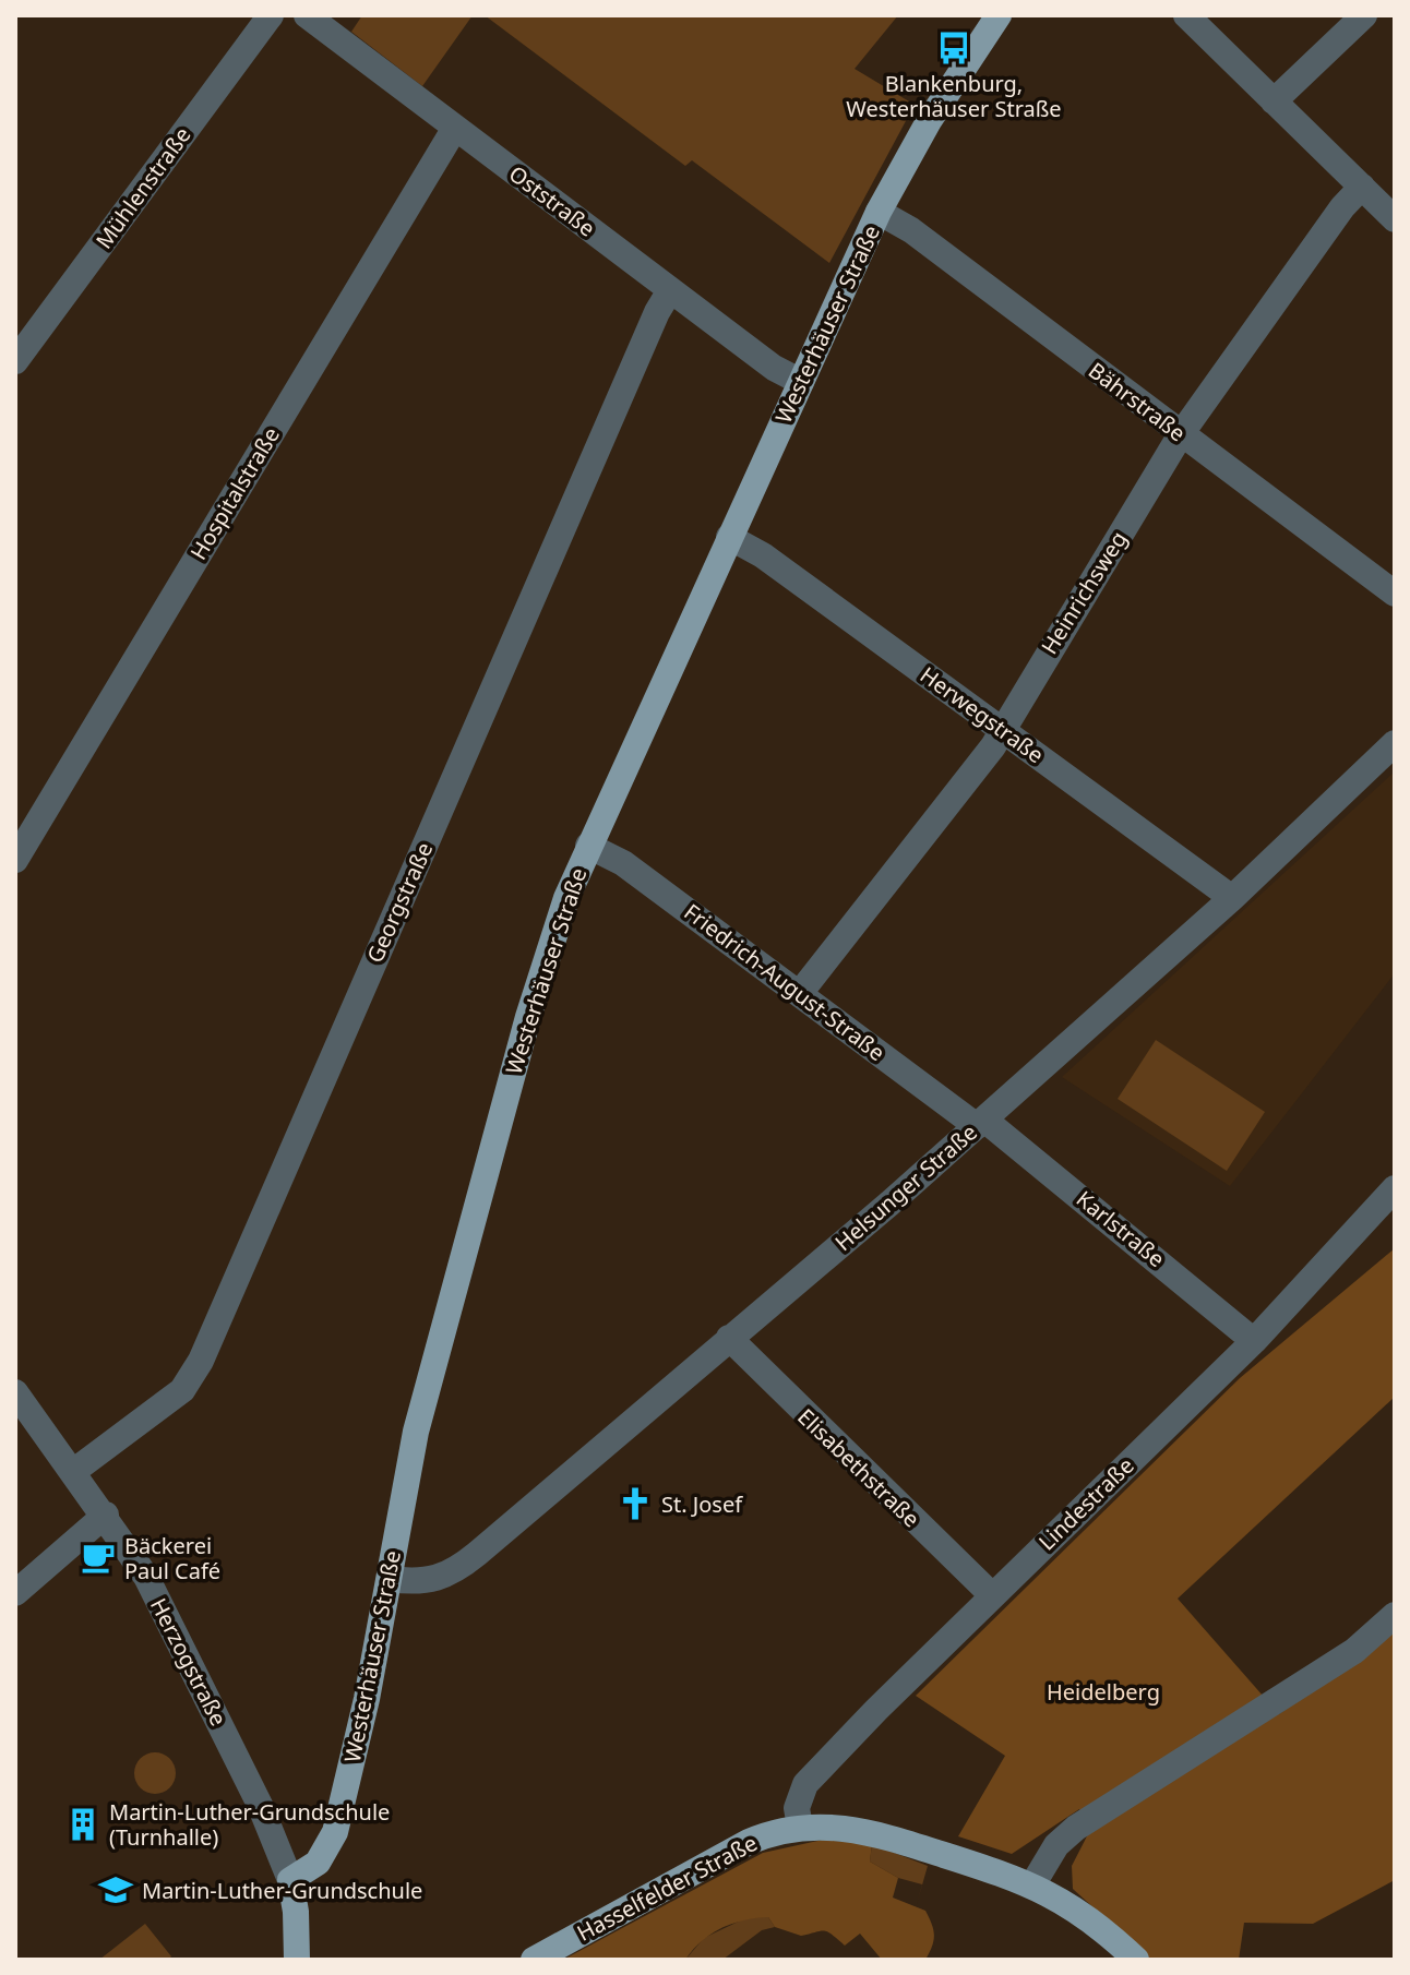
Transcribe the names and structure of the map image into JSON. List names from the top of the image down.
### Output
{
  "streets": {
    "main road": ["Westerhäuser Straße", "Herzogstraße", "Hasselfelder Straße"],
    "street": [
      "Mühlenstraße",
      "Oststraße",
      "Bährstraße",
      "Hospitalstraße",
      "Heinrichsweg",
      "Herwegstraße",
      "Georgstraße",
      "Friedrich-August-Straße",
      "Helsunger Straße",
      "Karlstraße",
      "Elisabethstraße",
      "Lindestraße"
    ]
  },
  "crossings": [
    ["Oststraße", "Westerhäuser Straße"],
    ["Oststraße", "Hospitalstraße"],
    ["Oststraße", "Georgstraße"],
    ["Westerhäuser Straße", "Bährstraße"],
    ["Westerhäuser Straße", "Herwegstraße"],
    ["Westerhäuser Straße", "Friedrich-August-Straße"],
    ["Westerhäuser Straße", "Helsunger Straße"],
    ["Westerhäuser Straße", "Herzogstraße"],
    ["Bährstraße", "Heinrichsweg"],
    ["Heinrichsweg", "Herwegstraße"],
    ["Heinrichsweg", "Friedrich-August-Straße"],
    ["Herwegstraße", "Helsunger Straße"],
    ["Georgstraße", "Herzogstraße"],
    ["Friedrich-August-Straße", "Helsunger Straße"],
    ["Friedrich-August-Straße", "Karlstraße"],
    ["Helsunger Straße", "Karlstraße"],
    ["Helsunger Straße", "Elisabethstraße"],
    ["Karlstraße", "Lindestraße"],
    ["Elisabethstraße", "Lindestraße"],
    ["Lindestraße", "Hasselfelder Straße"]
  ],
  "parks": ["Heidelberg"],
  "places": {
    "bus stop": ["Blankenburg, Westerhäuser Straße"],
    "church": ["St. Josef"],
    "cafe": ["Bäckerei Paul Café"],
    "building": ["Martin-Luther-Grundschule (Turnhalle)"],
    "school or university": ["Martin-Luther-Grundschule"]
  }
}
